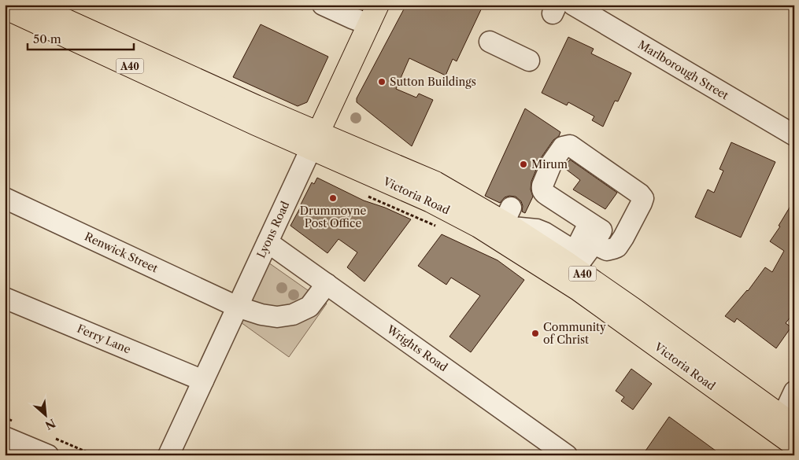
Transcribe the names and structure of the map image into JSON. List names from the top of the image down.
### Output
{
  "streets": {
    "main road": ["A40", "Victoria Road", "Lyons Road"],
    "street": [
      "Marlborough Street",
      "Renwick Street",
      "Ferry Lane",
      "Wrights Road"
    ]
  },
  "crossings": [
    ["Victoria Road", "Lyons Road"],
    ["Lyons Road", "Renwick Street"],
    ["Lyons Road", "Ferry Lane"],
    ["Lyons Road", "Wrights Road"],
    ["Renwick Street", "Wrights Road"]
  ],
  "places": [
    "Sutton Buildings",
    "Mirum",
    "Drummoyne Post Office",
    "Community of Christ"
  ],
  "scale_bar": "50 m",
  "north": "bottom right"
}
